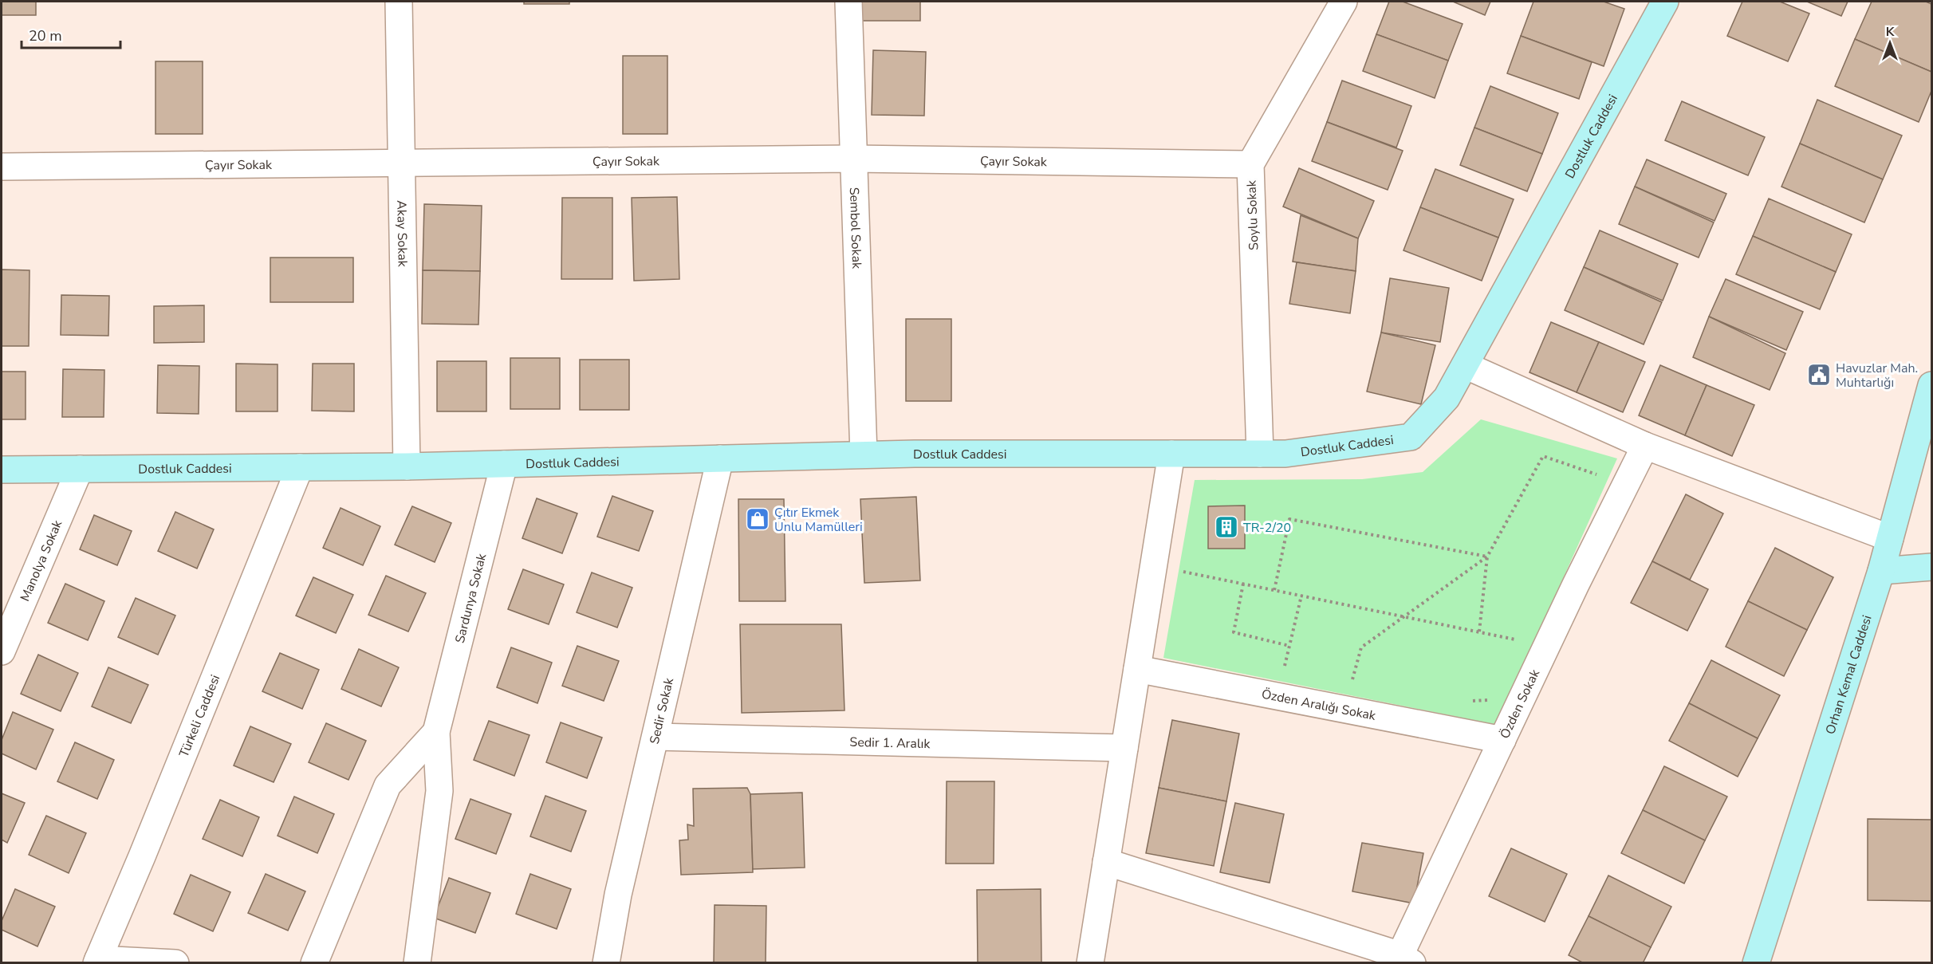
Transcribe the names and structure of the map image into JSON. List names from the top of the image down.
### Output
{
  "streets": {
    "street": [
      "Dostluk Caddesi",
      "Çayır Sokak",
      "Soylu Sokak",
      "Sembol Sokak",
      "Akay Sokak",
      "Manolya Sokak",
      "Sardunya Sokak",
      "Orhan Kemal Caddesi",
      "Özden Sokak",
      "Özden Aralığı Sokak",
      "Sedir Sokak",
      "Türkeli Caddesi",
      "Sedir 1. Aralık"
    ]
  },
  "crossings": [
    ["Dostluk Caddesi", "Soylu Sokak"],
    ["Dostluk Caddesi", "Sembol Sokak"],
    ["Dostluk Caddesi", "Akay Sokak"],
    ["Dostluk Caddesi", "Manolya Sokak"],
    ["Dostluk Caddesi", "Sardunya Sokak"],
    ["Dostluk Caddesi", "Sedir Sokak"],
    ["Dostluk Caddesi", "Türkeli Caddesi"],
    ["Çayır Sokak", "Soylu Sokak"],
    ["Çayır Sokak", "Sembol Sokak"],
    ["Çayır Sokak", "Akay Sokak"],
    ["Özden Sokak", "Özden Aralığı Sokak"],
    ["Sedir Sokak", "Sedir 1. Aralık"]
  ],
  "places": {
    "public building": ["Havuzlar Mah. Muhtarlığı"],
    "shop": ["Çıtır Ekmek Unlu Mamülleri"],
    "building": ["TR-2/20"]
  },
  "scale_bar": "20 m",
  "north": "top"
}
